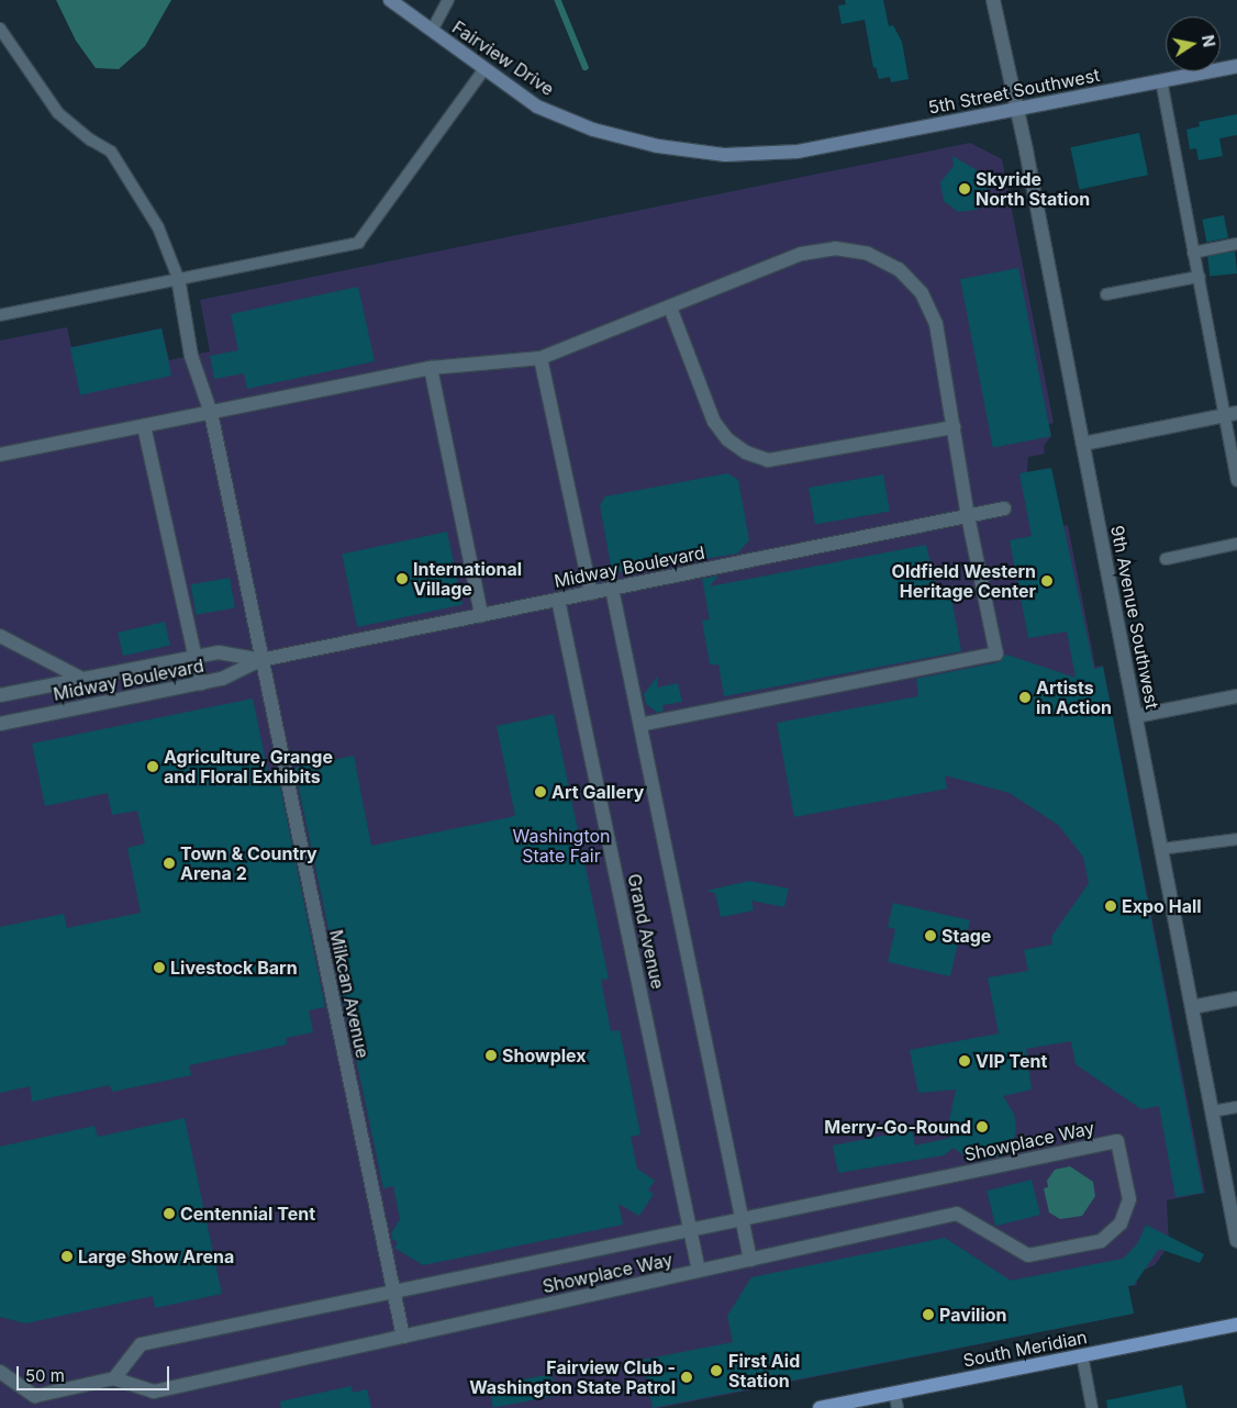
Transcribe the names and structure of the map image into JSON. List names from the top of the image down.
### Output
{
  "streets": {
    "main road": ["Fairview Drive", "5th Street Southwest", "South Meridian"],
    "street": [
      "Midway Boulevard",
      "9th Avenue Southwest",
      "Grand Avenue",
      "Milkcan Avenue",
      "Showplace Way"
    ]
  },
  "crossings": [
    ["Fairview Drive", "5th Street Southwest"],
    ["5th Street Southwest", "9th Avenue Southwest"],
    ["Midway Boulevard", "Grand Avenue"],
    ["Midway Boulevard", "Milkcan Avenue"],
    ["Grand Avenue", "Showplace Way"],
    ["Milkcan Avenue", "Showplace Way"]
  ],
  "parks": ["Washington State Fair"],
  "places": [
    "Skyride North Station",
    "International Village",
    "Oldfield Western Heritage Center",
    "Artists in Action",
    "Agriculture, Grange and Floral Exhibits",
    "Art Gallery",
    "Town & Country Arena 2",
    "Expo Hall",
    "Stage",
    "Livestock Barn",
    "Showplex",
    "VIP Tent",
    "Merry-Go-Round",
    "Centennial Tent",
    "Large Show Arena",
    "Pavilion",
    "First Aid Station",
    "Fairview Club - Washington State Patrol"
  ],
  "scale_bar": "50 m",
  "north": "right"
}
